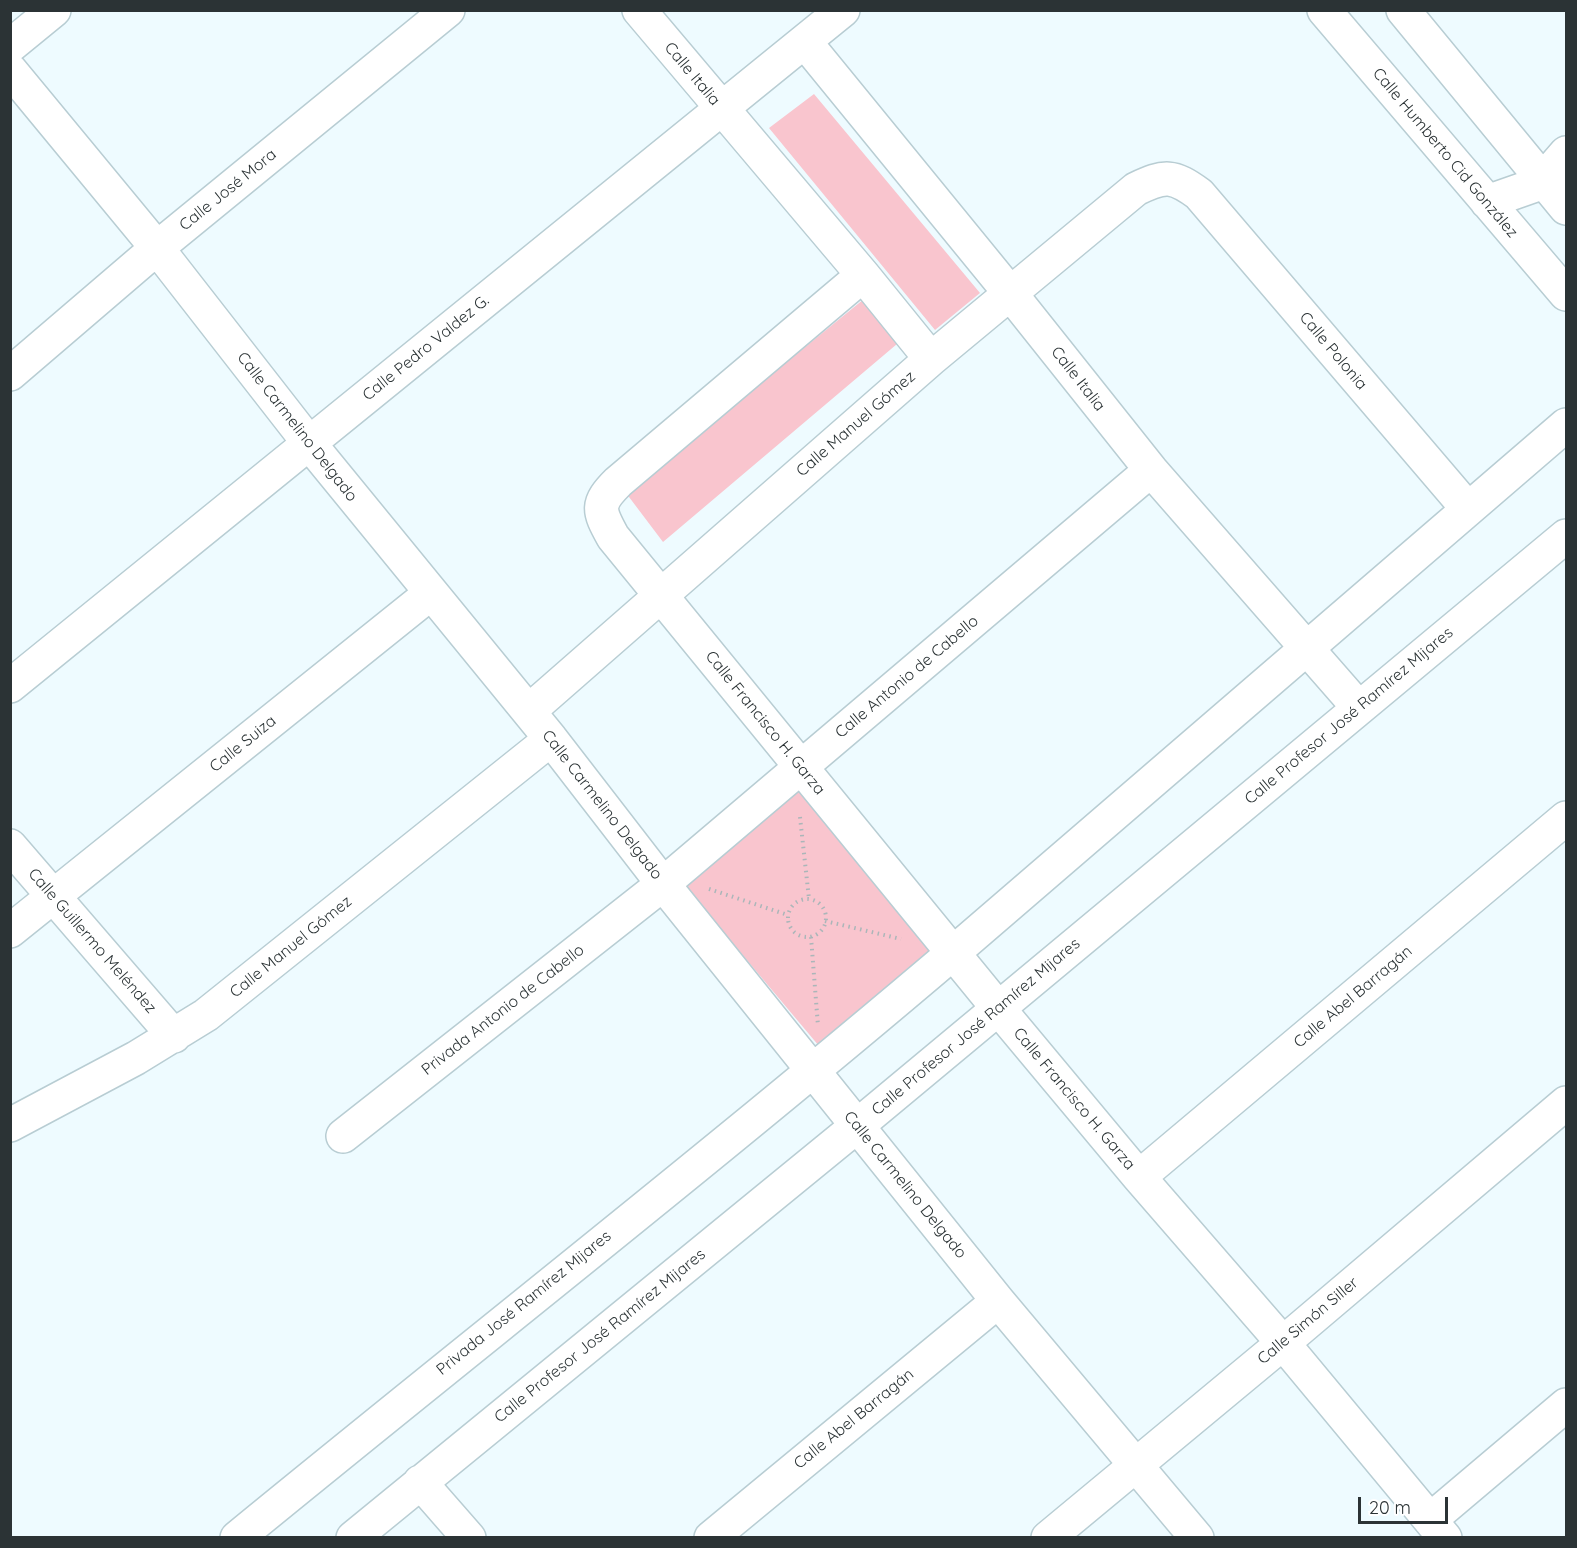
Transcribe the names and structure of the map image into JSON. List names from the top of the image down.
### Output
{
  "streets": {
    "street": [
      "Calle Italia",
      "Calle Humberto Cid González",
      "Calle José Mora",
      "Calle Pedro Valdez G.",
      "Calle Polonia",
      "Calle Manuel Gómez",
      "Calle Carmelino Delgado",
      "Calle Antonio de Cabello",
      "Calle Profesor José Ramírez Mijares",
      "Calle Francisco H. Garza",
      "Calle Suiza",
      "Calle Guillermo Meléndez",
      "Calle Abel Barragán",
      "Privada Antonio de Cabello",
      "Privada José Ramírez Mijares",
      "Calle Simón Siller"
    ]
  },
  "crossings": [
    ["Calle Italia", "Calle Pedro Valdez G."],
    ["Calle Italia", "Calle Manuel Gómez"],
    ["Calle Italia", "Calle Antonio de Cabello"],
    ["Calle Italia", "Calle Profesor José Ramírez Mijares"],
    ["Calle Italia", "Calle Francisco H. Garza"],
    ["Calle José Mora", "Calle Carmelino Delgado"],
    ["Calle Pedro Valdez G.", "Calle Carmelino Delgado"],
    ["Calle Polonia", "Calle Manuel Gómez"],
    ["Calle Manuel Gómez", "Calle Carmelino Delgado"],
    ["Calle Manuel Gómez", "Calle Francisco H. Garza"],
    ["Calle Manuel Gómez", "Calle Guillermo Meléndez"],
    ["Calle Carmelino Delgado", "Calle Antonio de Cabello"],
    ["Calle Carmelino Delgado", "Calle Profesor José Ramírez Mijares"],
    ["Calle Carmelino Delgado", "Calle Suiza"],
    ["Calle Carmelino Delgado", "Calle Abel Barragán"],
    ["Calle Carmelino Delgado", "Privada Antonio de Cabello"],
    ["Calle Carmelino Delgado", "Privada José Ramírez Mijares"],
    ["Calle Carmelino Delgado", "Calle Simón Siller"],
    ["Calle Antonio de Cabello", "Calle Francisco H. Garza"],
    ["Calle Antonio de Cabello", "Privada Antonio de Cabello"],
    ["Calle Profesor José Ramírez Mijares", "Calle Francisco H. Garza"],
    ["Calle Francisco H. Garza", "Calle Abel Barragán"],
    ["Calle Francisco H. Garza", "Calle Simón Siller"],
    ["Calle Suiza", "Calle Guillermo Meléndez"]
  ],
  "scale_bar": "20 m"
}
